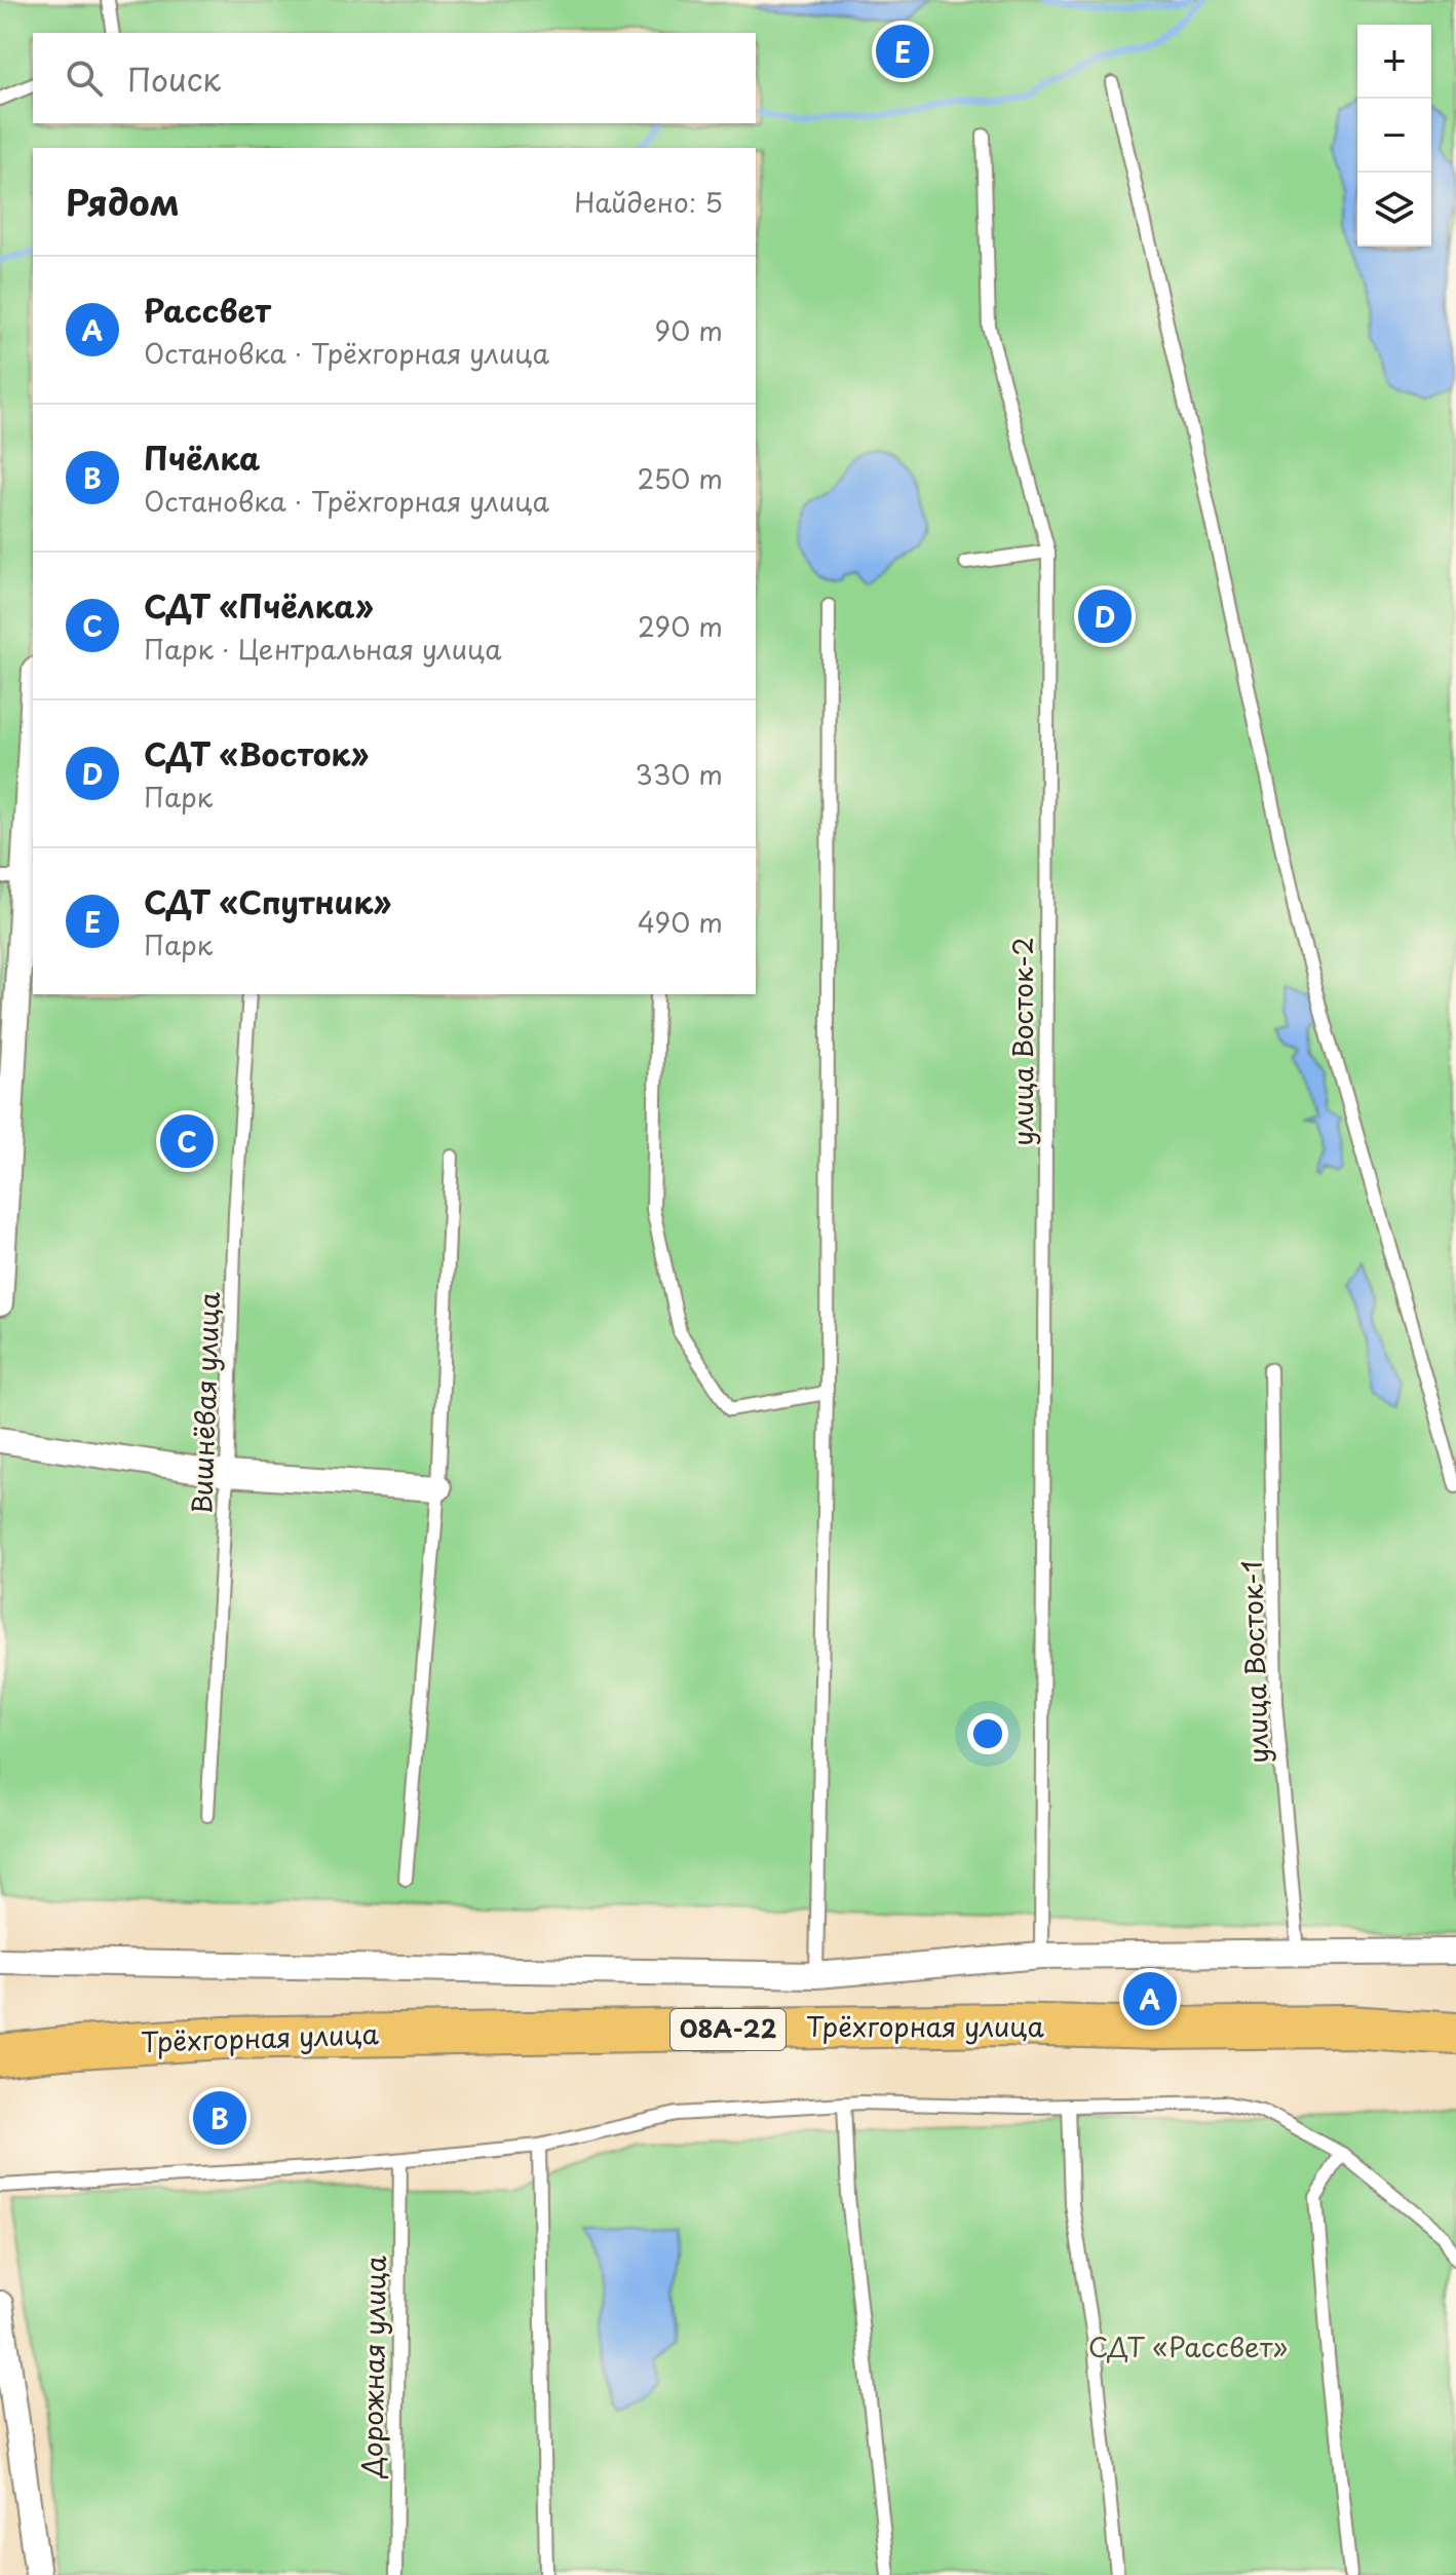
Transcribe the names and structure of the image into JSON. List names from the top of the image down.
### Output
{
  "streets": {
    "highway": ["Трёхгорная улица", "08А-22"],
    "lane": [
      "улица Восток-2",
      "Вишнёвая улица",
      "улица Восток-1",
      "Дорожная улица"
    ]
  },
  "parks": ["СДТ «Рассвет»"],
  "page": {
    "pins": [
      "E",
      "D",
      "C",
      "A",
      "B"
    ],
    "map_buttons": ["+", "−"],
    "search": "Поиск",
    "heading": ["Рядом", "Найдено: 5"],
    "list": [
      {
        "mark": "A",
        "name": "Рассвет",
        "note": "Остановка · Трёхгорная улица",
        "value": "90 m"
      },
      {
        "mark": "B",
        "name": "Пчёлка",
        "note": "Остановка · Трёхгорная улица",
        "value": "250 m"
      },
      {
        "mark": "C",
        "name": "СДТ «Пчёлка»",
        "note": "Парк · Центральная улица",
        "value": "290 m"
      },
      {
        "mark": "D",
        "name": "СДТ «Восток»",
        "note": "Парк",
        "value": "330 m"
      },
      {
        "mark": "E",
        "name": "СДТ «Спутник»",
        "note": "Парк",
        "value": "490 m"
      }
    ]
  }
}
